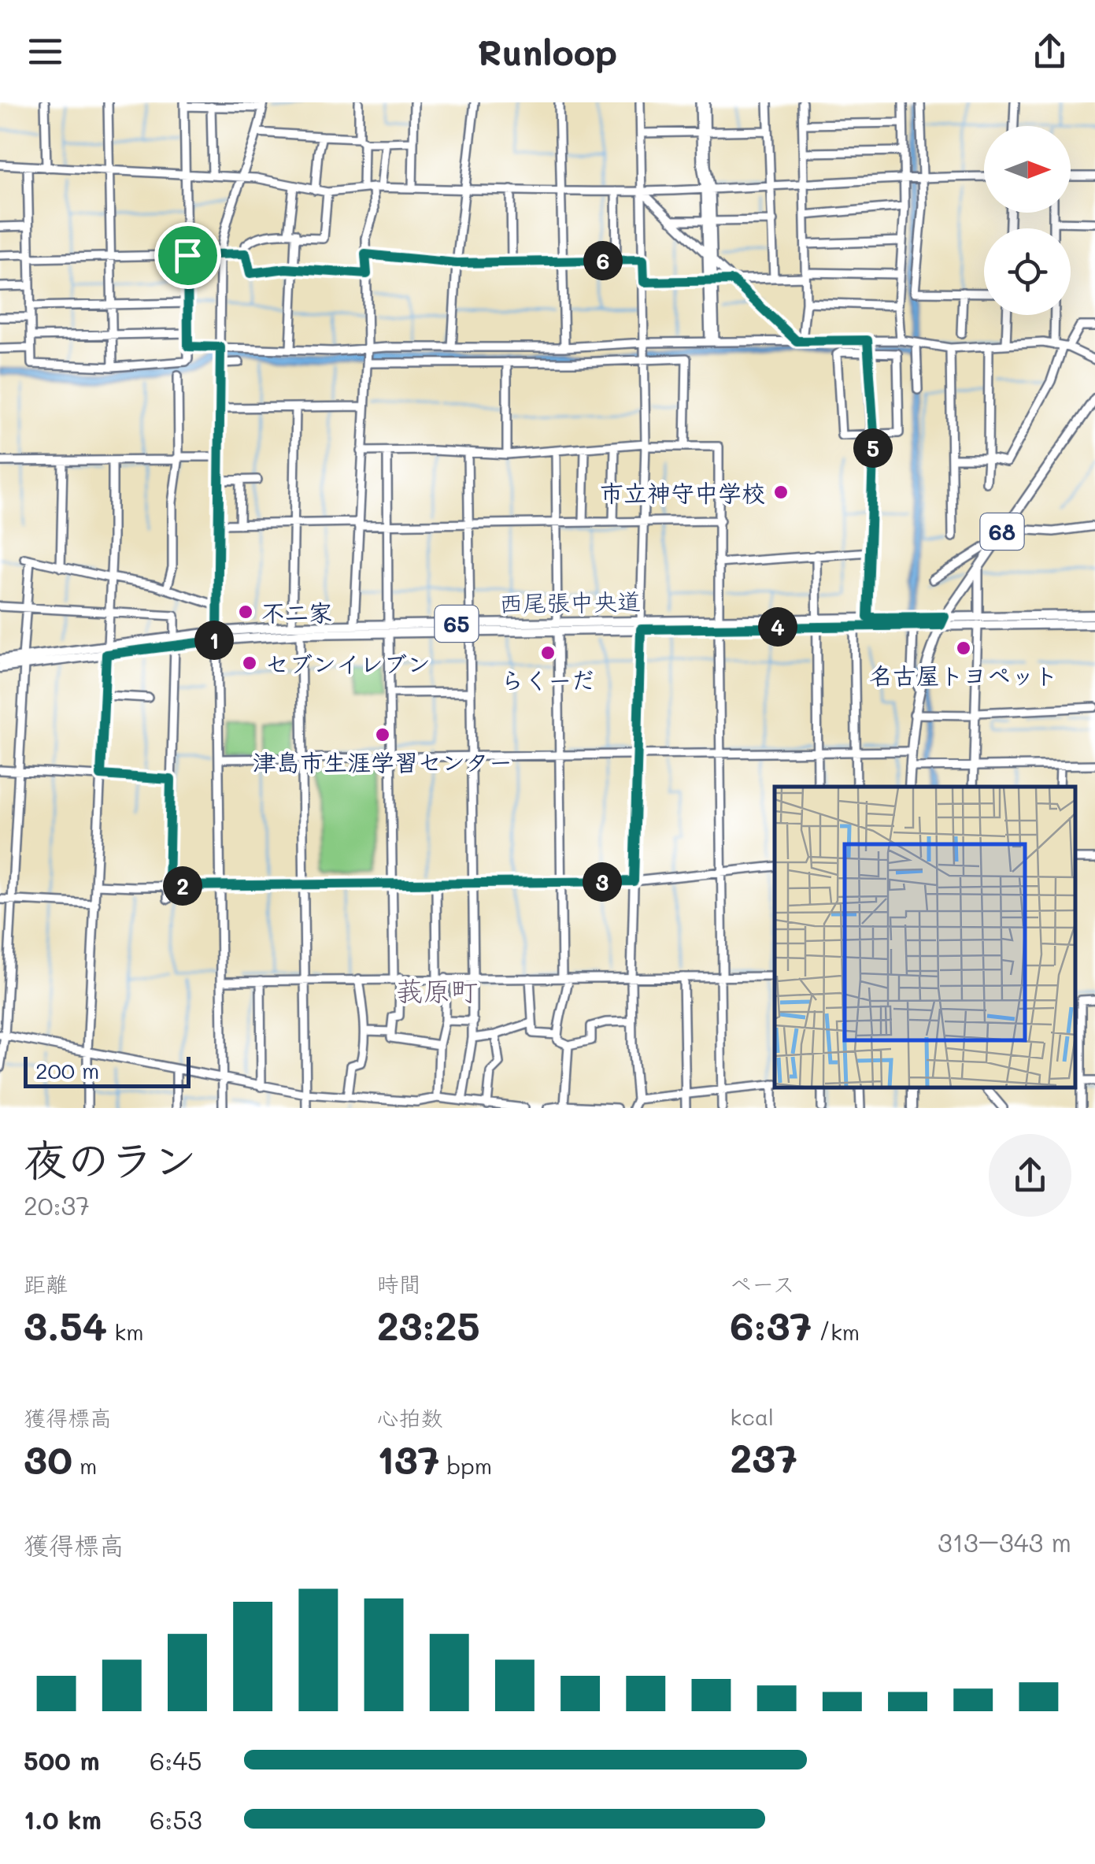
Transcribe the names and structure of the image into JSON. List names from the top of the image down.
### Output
{
  "streets": {
    "main road": ["68", "西尾張中央道", "65"]
  },
  "crossings": [
    ["68", "西尾張中央道"]
  ],
  "districts": ["莪原町"],
  "places": [
    "市立神守中学校",
    "不二家",
    "名古屋トヨペット",
    "らくーだ",
    "セブンイレブン",
    "津島市生涯学習センター"
  ],
  "scale_bar": "200 m",
  "north": "right",
  "page": {
    "header": "Runloop",
    "pins": [
      "6",
      "5",
      "4",
      "1",
      "3",
      "2"
    ],
    "scale": "200 m",
    "heading": ["夜のラン", "20:37"],
    "stats": [
      ["距離", "3.54 km"],
      ["時間", "23:25"],
      ["ペース", "6:37 /km"],
      ["獲得標高", "30 m"],
      ["心拍数", "137 bpm"],
      ["kcal", "237"]
    ],
    "chart": ["獲得標高", "313–343 m"],
    "list": [
      {
        "name": "500 m",
        "note": "6:45"
      },
      {
        "name": "1.0 km",
        "note": "6:53"
      }
    ]
  }
}
